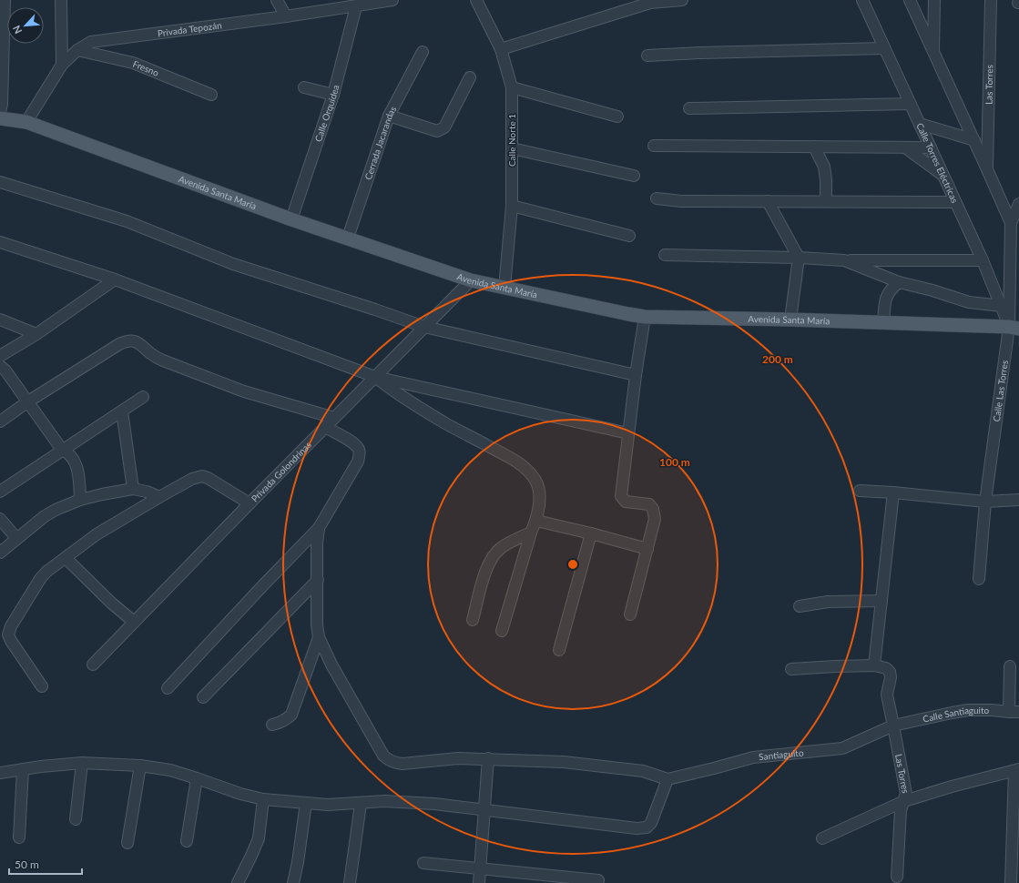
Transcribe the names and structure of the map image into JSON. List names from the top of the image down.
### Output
{
  "streets": {
    "main road": ["Avenida Santa María"],
    "street": [
      "Privada Tepozán",
      "Fresno",
      "Las Torres",
      "Calle Orquídea",
      "Calle Norte 1",
      "Cerrada Jacarandas",
      "Calle Torres Eléctricas",
      "Calle Las Torres",
      "Privada Golondrinas",
      "Calle Santiaguito",
      "Santiaguito"
    ]
  },
  "crossings": [
    ["Privada Tepozán", "Fresno"],
    ["Privada Tepozán", "Calle Orquídea"],
    ["Privada Tepozán", "Avenida Santa María"],
    ["Las Torres", "Calle Santiaguito"],
    ["Las Torres", "Santiaguito"],
    ["Calle Orquídea", "Avenida Santa María"],
    ["Calle Norte 1", "Avenida Santa María"],
    ["Cerrada Jacarandas", "Avenida Santa María"],
    ["Calle Torres Eléctricas", "Avenida Santa María"],
    ["Calle Torres Eléctricas", "Calle Las Torres"],
    ["Avenida Santa María", "Calle Las Torres"],
    ["Avenida Santa María", "Privada Golondrinas"],
    ["Calle Santiaguito", "Santiaguito"]
  ],
  "scale_bar": "50 m",
  "north": "bottom left",
  "rings": ["200 m", "100 m"]
}
